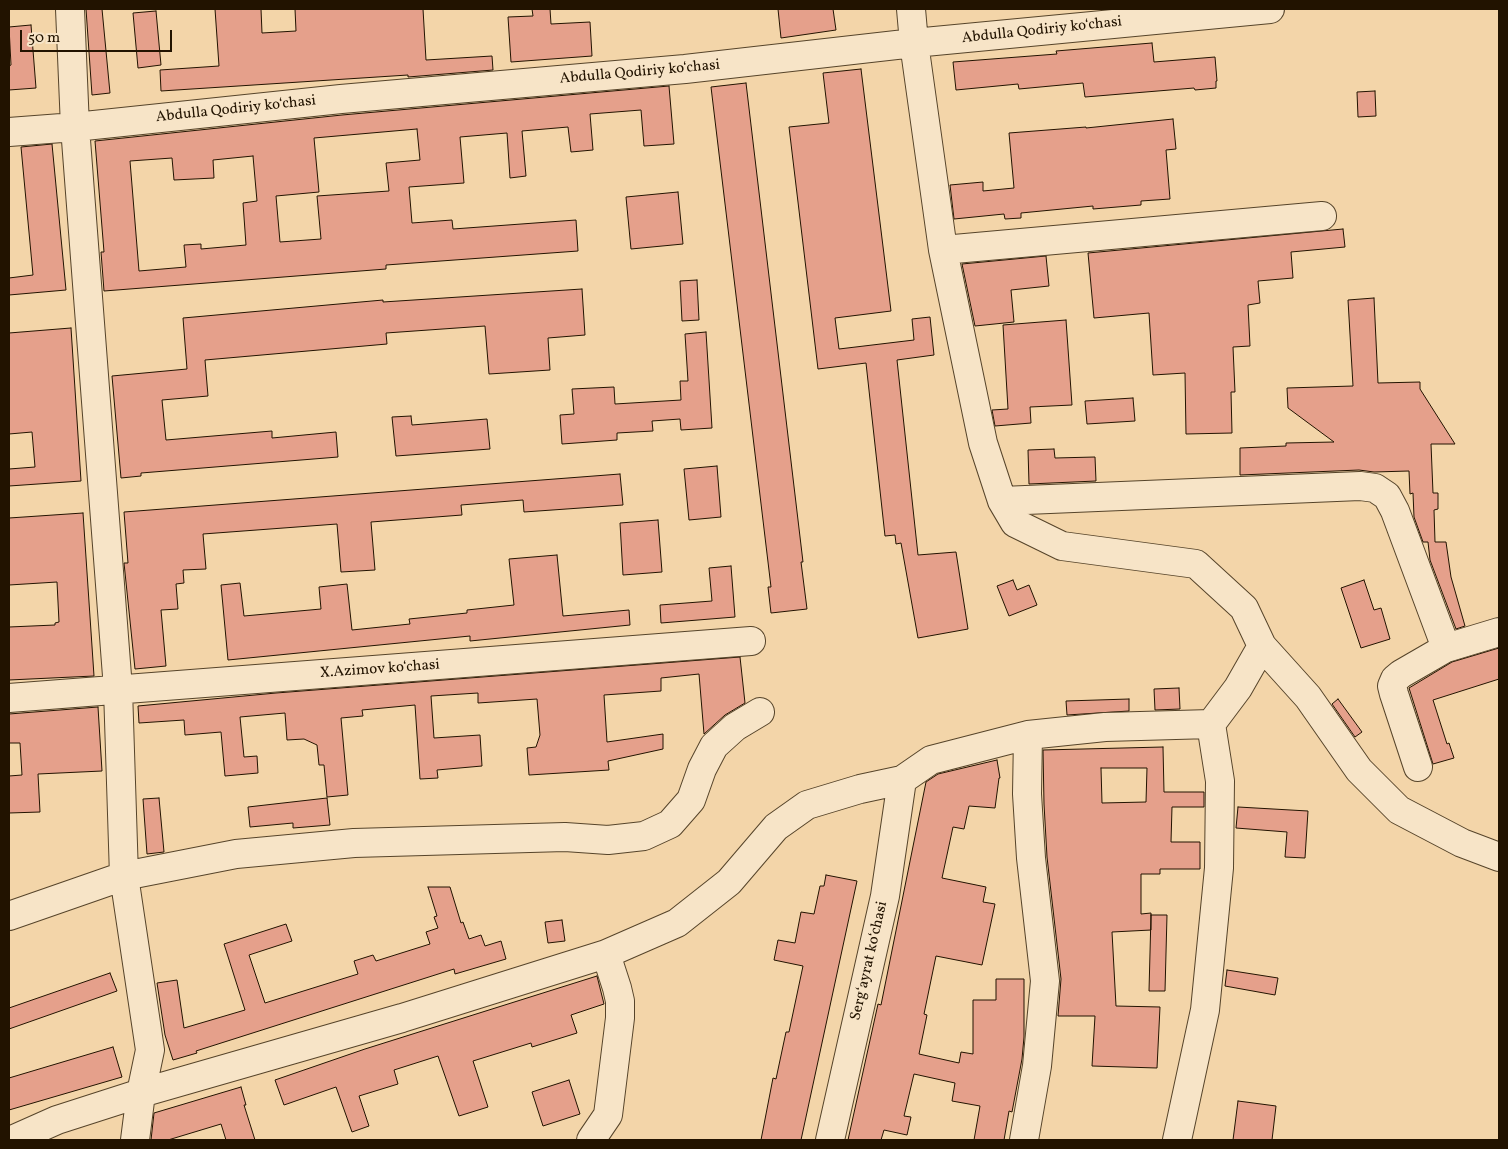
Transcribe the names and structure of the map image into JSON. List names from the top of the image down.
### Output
{
  "streets": {
    "street": ["Abdulla Qodiriy koʻchasi", "X.Azimov koʻchasi", "Sergʻayrat koʻchasi"]
  },
  "scale_bar": "50 m"
}
